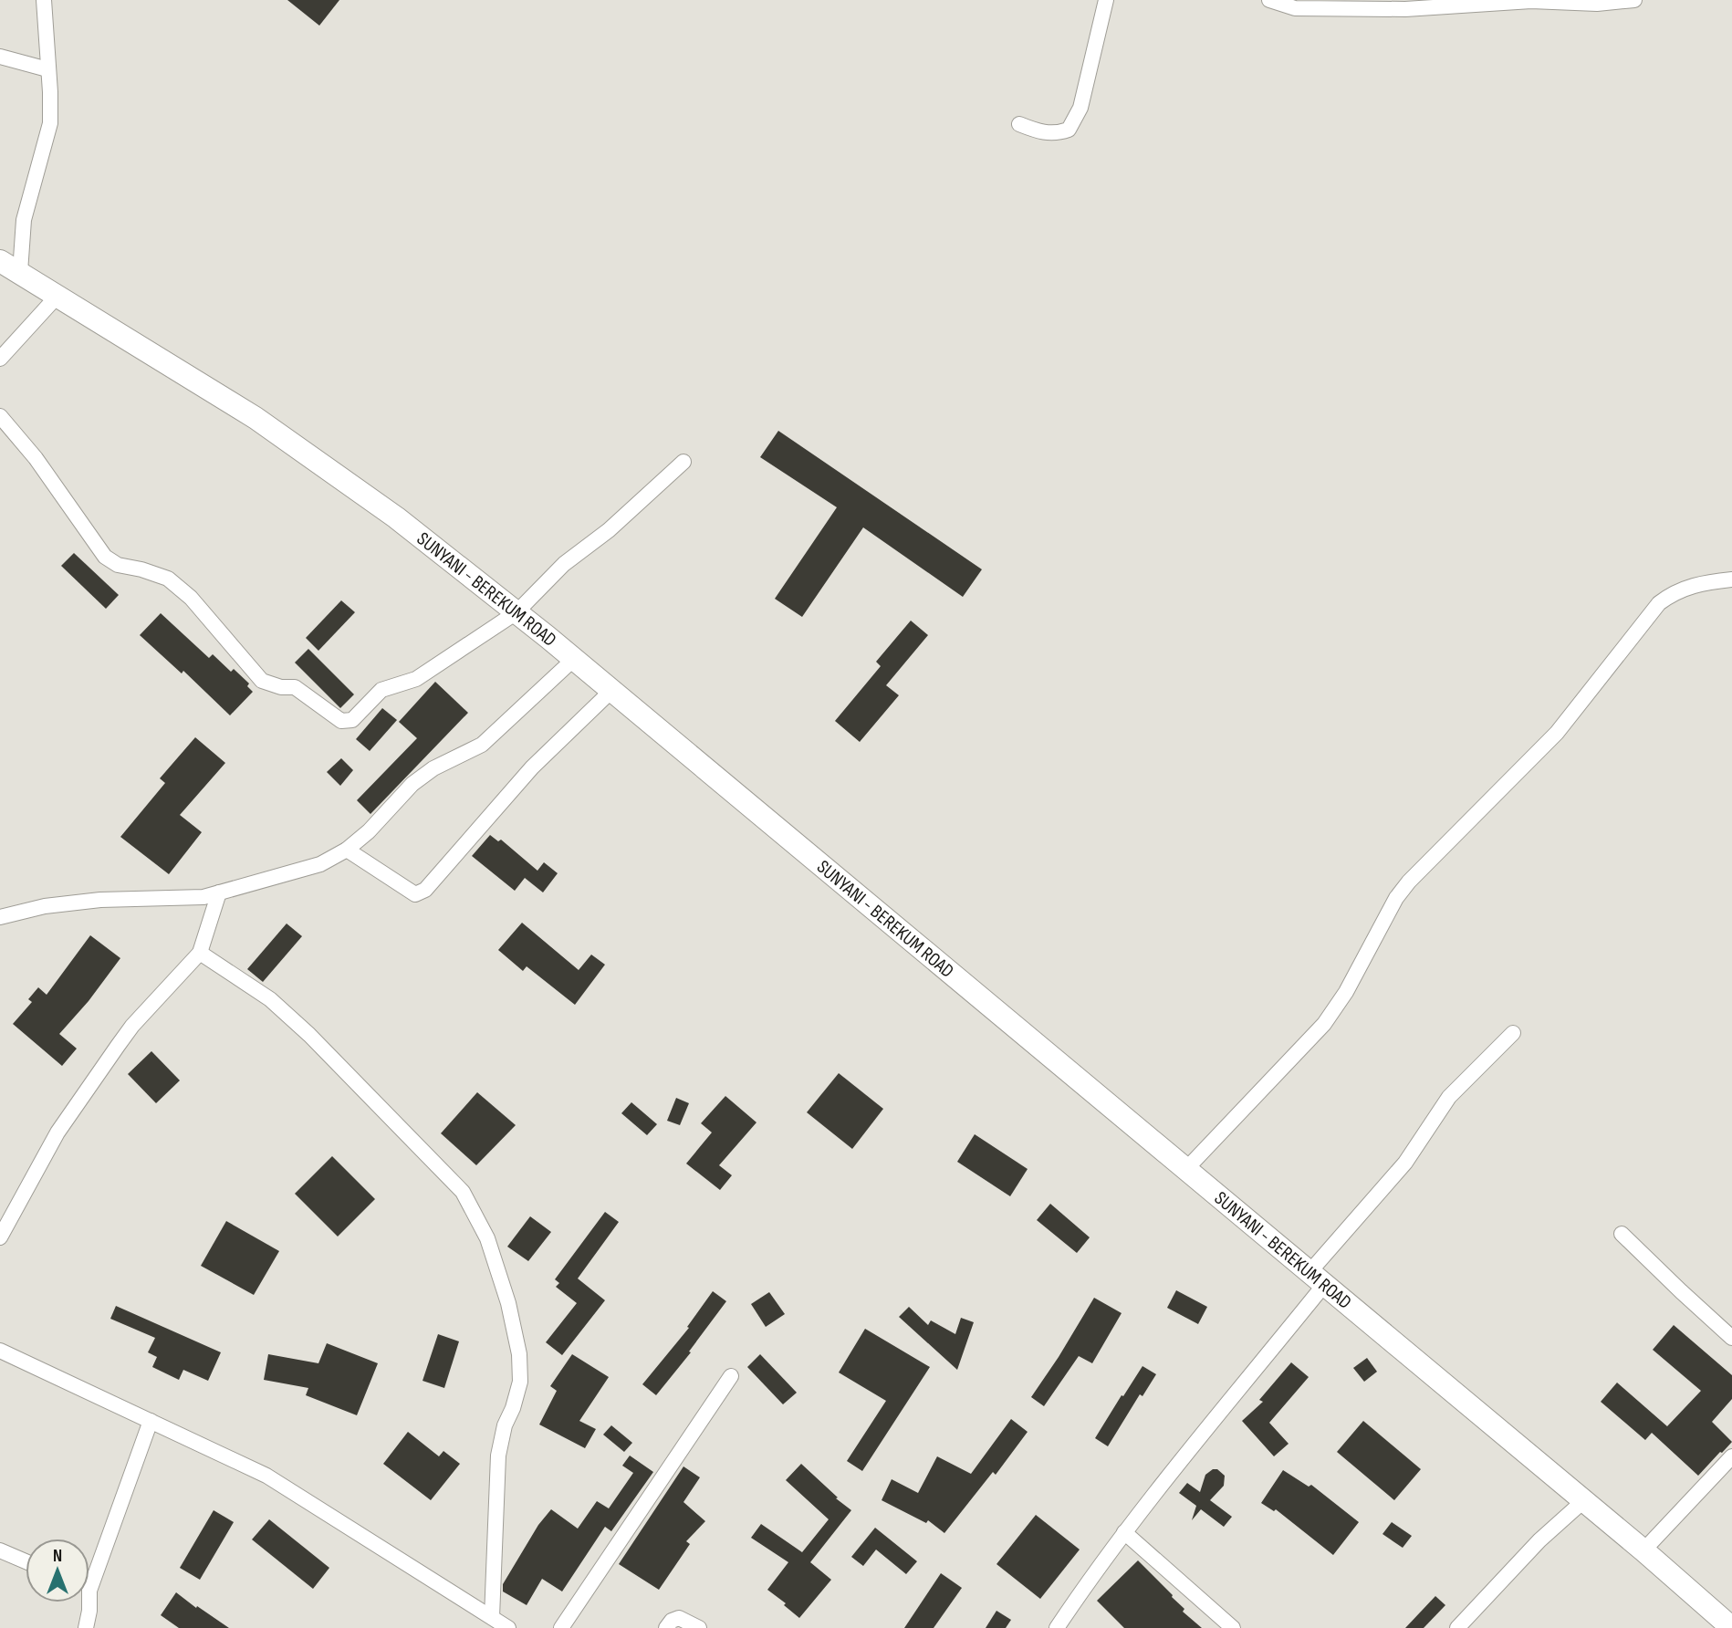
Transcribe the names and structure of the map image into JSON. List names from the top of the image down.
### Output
{
  "streets": {
    "main road": ["SUNYANI - BEREKUM ROAD"]
  },
  "north": "top"
}
